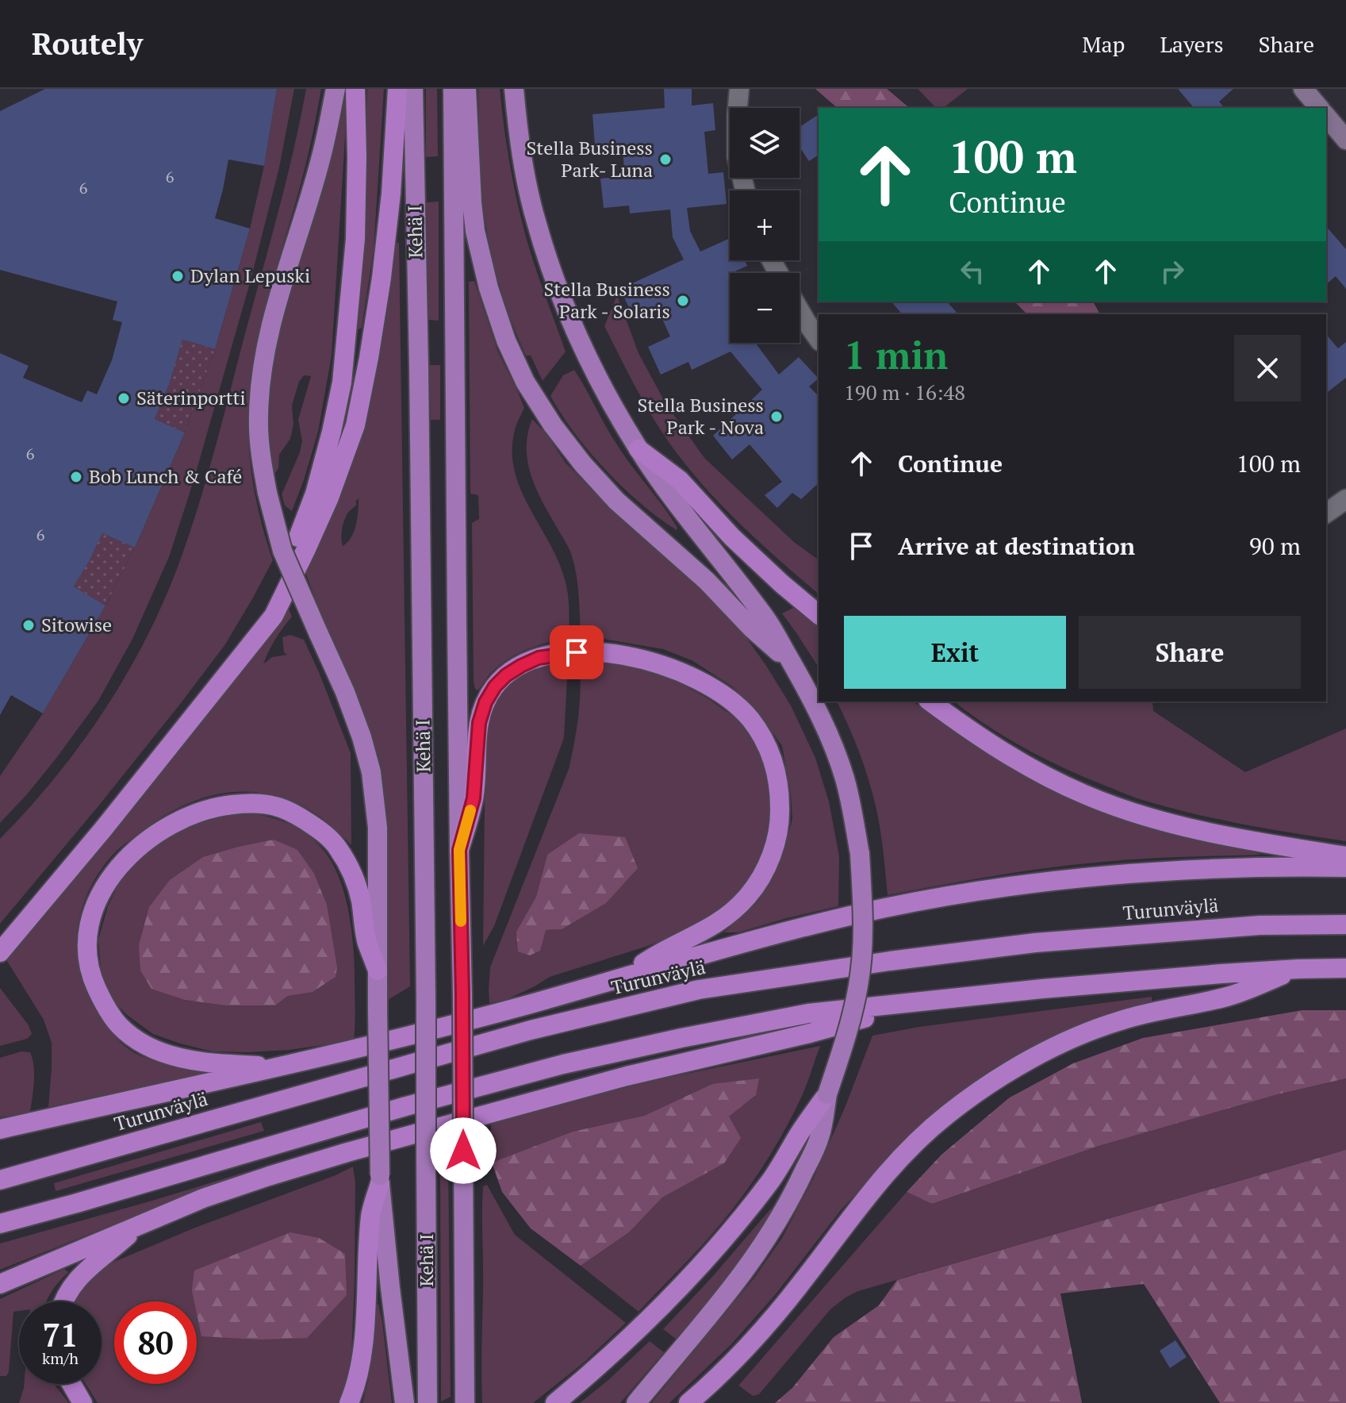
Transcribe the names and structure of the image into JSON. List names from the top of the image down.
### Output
{
  "streets": {
    "highway": ["Kehä I", "Turunväylä"]
  },
  "places": [
    "Stella Business Park- Luna",
    "Dylan Lepuski",
    "Stella Business Park - Solaris",
    "Säterinportti",
    "Stella Business Park - Nova",
    "Bob Lunch & Café",
    "Sitowise"
  ],
  "house_numbers": [
    "6",
    "6",
    "6",
    "6"
  ],
  "page": {
    "header": "Routely",
    "nav": ["Map", "Layers", "Share"],
    "map_buttons": ["+", "−"],
    "turn": ["100 m", "Continue"],
    "heading": ["1 min", "190 m · 16:48"],
    "list": [
      {
        "name": "Continue",
        "value": "100 m"
      },
      {
        "name": "Arrive at destination",
        "value": "90 m"
      }
    ],
    "buttons": ["Exit", "Share"],
    "speed": "71 km/h",
    "limit": "80"
  }
}
